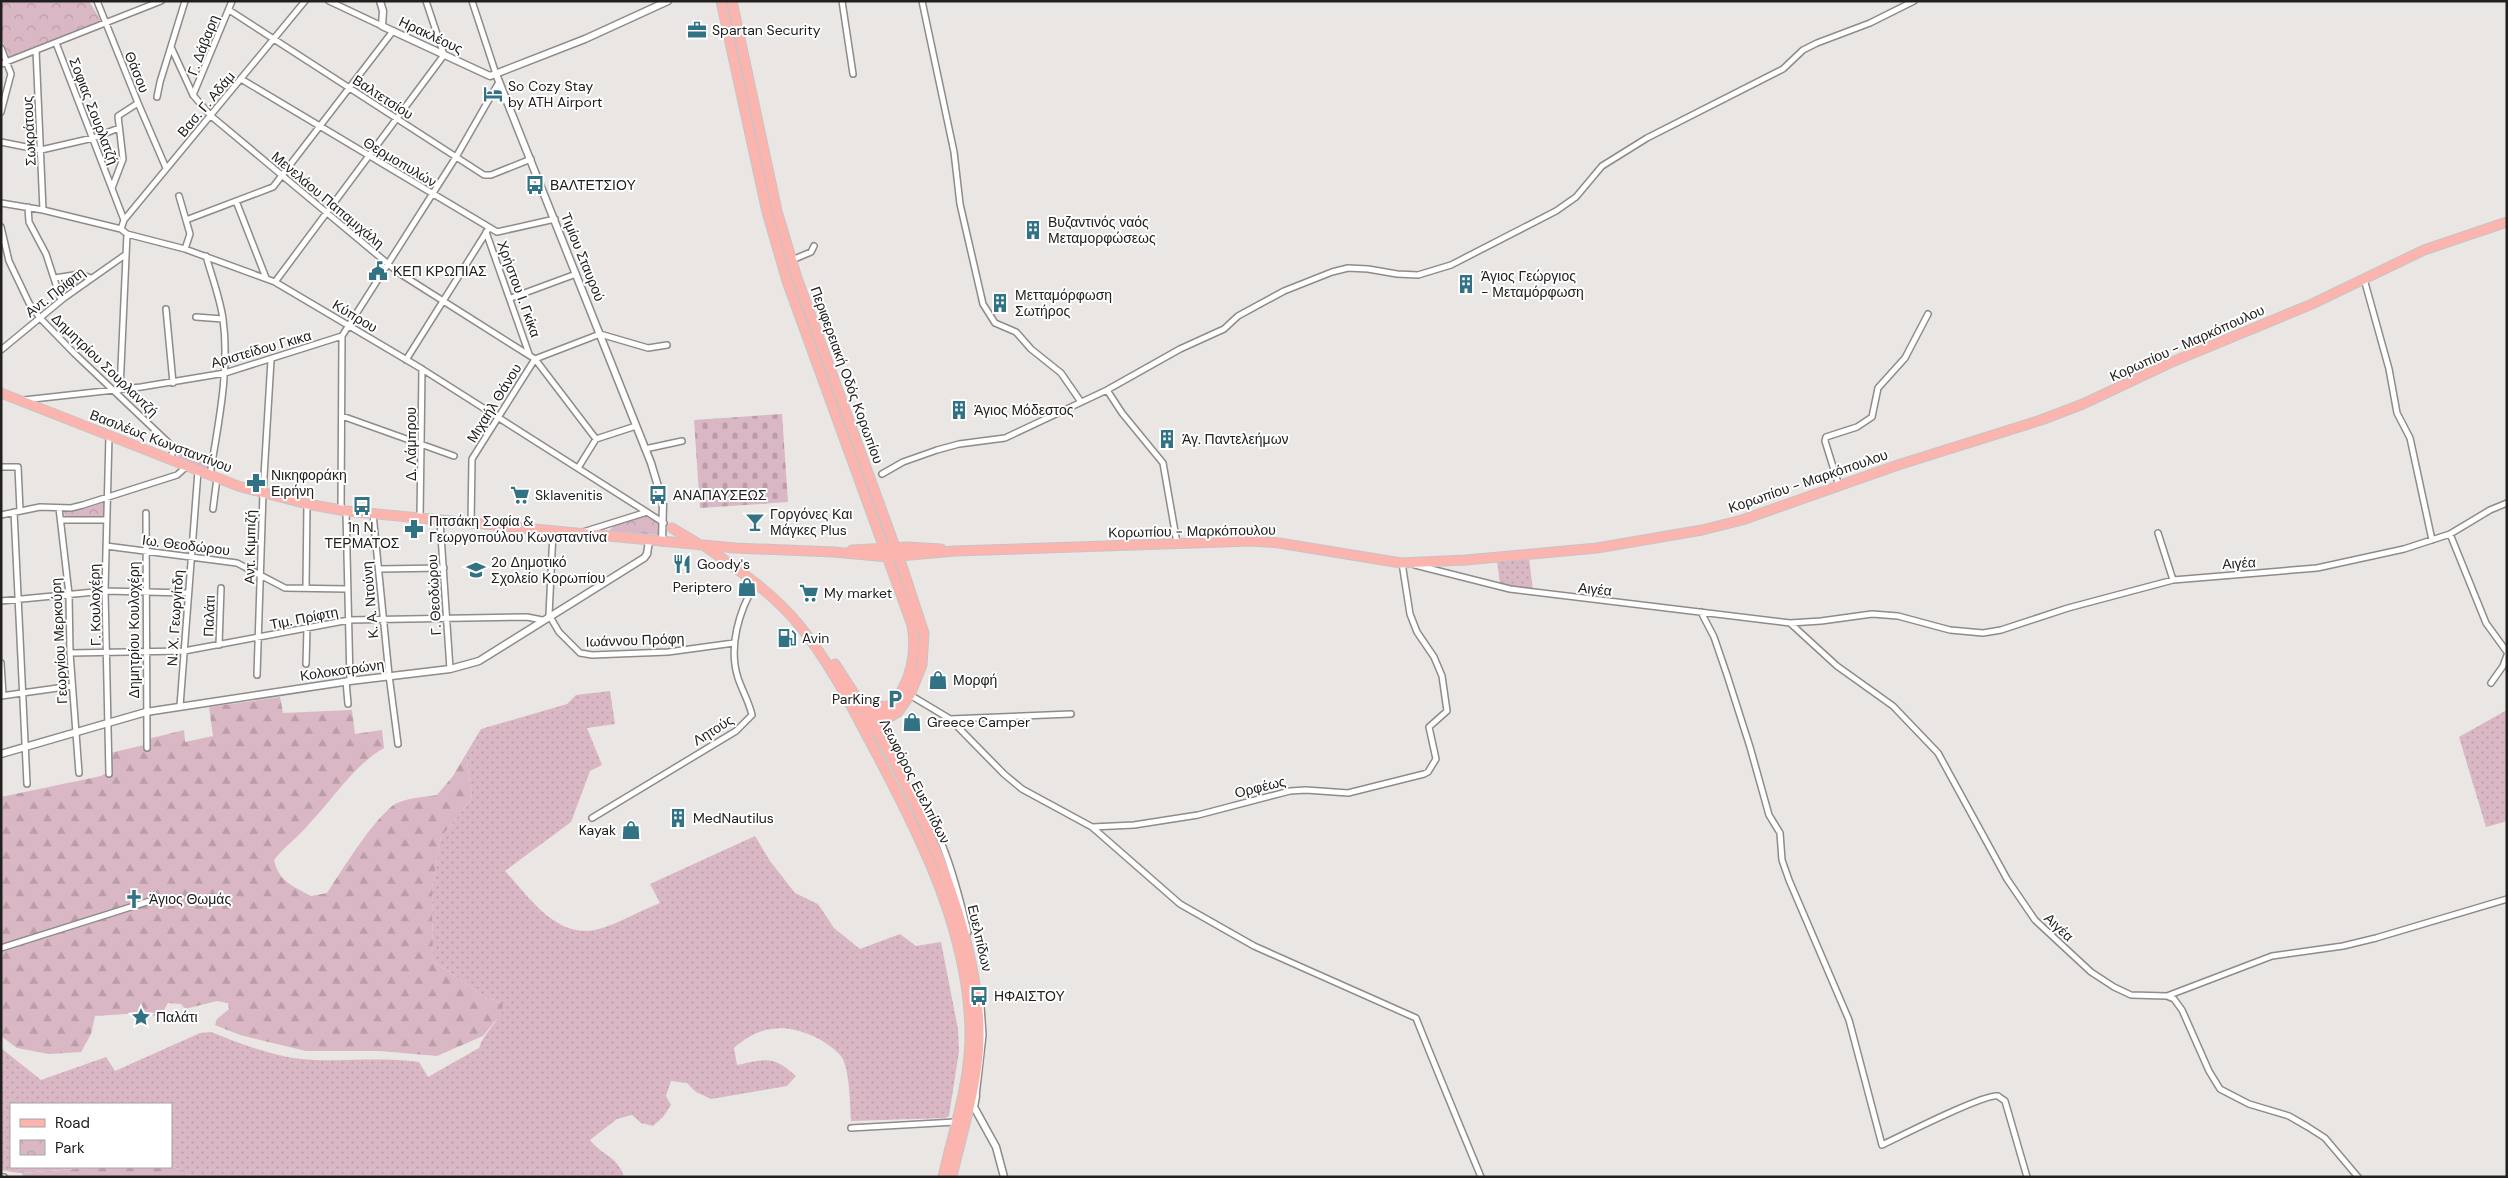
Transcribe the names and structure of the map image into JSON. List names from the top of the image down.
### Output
{
  "streets": {
    "main road": [
      "Κορωπίου - Μαρκόπουλου",
      "Περιφερειακή Οδός Κορωπίου",
      "Βασιλέως Κωνσταντίνου",
      "Λεωφόρος Ευελπίδων"
    ],
    "street": [
      "Ηρακλέους",
      "Γ. Δάβαρη",
      "Θάσου",
      "Βαλτετσίου",
      "Βασ. Γ. Αδάμ",
      "Σοφιας Σουρλατζή",
      "Σωκράτους",
      "Θερμοπυλών",
      "Μενελάου Παπαμιχάλη",
      "Τιμίου Σταυρού",
      "Χρήστου Ι. Γκίκα",
      "Αντ. Πρίφτη",
      "Κύπρου",
      "Αριστείδου Γκικα",
      "Δημητρίου Σουρλαντζή",
      "Μιχαήλ Θάνου",
      "Δ. Λάμπρου",
      "Ιω. Θεοδώρου",
      "Αντ. Κιμπιζή",
      "Αιγέα",
      "Γ. Θεοδώρου",
      "Κ. Α. Ντούνη",
      "Γ. Κουλοχέρη",
      "Παλάτι",
      "Ν. Χ. Γεωργίτδη",
      "Τιμ. Πρίφτη",
      "Δημητρίου Κουλοχέρη",
      "Ιωάννου Πρόφη",
      "Γεωργίου Μερκούρη",
      "Κολοκοτρώνη",
      "Λητούς",
      "Ορφέως"
    ]
  },
  "crossings": [
    ["Ηρακλέους", "Τιμίου Σταυρού"],
    ["Γ. Δάβαρη", "Βαλτετσίου"],
    ["Γ. Δάβαρη", "Μενελάου Παπαμιχάλη"],
    ["Βαλτετσίου", "Βασ. Γ. Αδάμ"],
    ["Βαλτετσίου", "Τιμίου Σταυρού"],
    ["Βασ. Γ. Αδάμ", "Θερμοπυλών"],
    ["Βασ. Γ. Αδάμ", "Μενελάου Παπαμιχάλη"],
    ["Σωκράτους", "Κύπρου"],
    ["Θερμοπυλών", "Τιμίου Σταυρού"],
    ["Θερμοπυλών", "Χρήστου Ι. Γκίκα"],
    ["Μενελάου Παπαμιχάλη", "Χρήστου Ι. Γκίκα"],
    ["Μενελάου Παπαμιχάλη", "Μιχαήλ Θάνου"],
    ["Τιμίου Σταυρού", "Κύπρου"],
    ["Τιμίου Σταυρού", "Βασιλέως Κωνσταντίνου"],
    ["Τιμίου Σταυρού", "Λεωφόρος Ευελπίδων"],
    ["Αντ. Πρίφτη", "Δημητρίου Σουρλαντζή"],
    ["Κύπρου", "Μιχαήλ Θάνου"],
    ["Κύπρου", "Δ. Λάμπρου"],
    ["Κύπρου", "Λεωφόρος Ευελπίδων"],
    ["Κορωπίου - Μαρκόπουλου", "Περιφερειακή Οδός Κορωπίου"],
    ["Κορωπίου - Μαρκόπουλου", "Βασιλέως Κωνσταντίνου"],
    ["Κορωπίου - Μαρκόπουλου", "Αιγέα"],
    ["Κορωπίου - Μαρκόπουλου", "Λεωφόρος Ευελπίδων"],
    ["Κορωπίου - Μαρκόπουλου", "Ορφέως"],
    ["Αριστείδου Γκικα", "Δημητρίου Σουρλαντζή"],
    ["Αριστείδου Γκικα", "Βασιλέως Κωνσταντίνου"],
    ["Αριστείδου Γκικα", "Αντ. Κιμπιζή"],
    ["Δημητρίου Σουρλαντζή", "Βασιλέως Κωνσταντίνου"],
    ["Περιφερειακή Οδός Κορωπίου", "Λεωφόρος Ευελπίδων"],
    ["Περιφερειακή Οδός Κορωπίου", "Ορφέως"],
    ["Μιχαήλ Θάνου", "Βασιλέως Κωνσταντίνου"],
    ["Βασιλέως Κωνσταντίνου", "Δ. Λάμπρου"],
    ["Βασιλέως Κωνσταντίνου", "Αντ. Κιμπιζή"],
    ["Βασιλέως Κωνσταντίνου", "Γ. Θεοδώρου"],
    ["Βασιλέως Κωνσταντίνου", "Κ. Α. Ντούνη"],
    ["Βασιλέως Κωνσταντίνου", "Γ. Κουλοχέρη"],
    ["Βασιλέως Κωνσταντίνου", "Ν. Χ. Γεωργίτδη"],
    ["Βασιλέως Κωνσταντίνου", "Κολοκοτρώνη"],
    ["Βασιλέως Κωνσταντίνου", "Λεωφόρος Ευελπίδων"],
    ["Ιω. Θεοδώρου", "Αντ. Κιμπιζή"],
    ["Ιω. Θεοδώρου", "Γ. Κουλοχέρη"],
    ["Ιω. Θεοδώρου", "Ν. Χ. Γεωργίτδη"],
    ["Ιω. Θεοδώρου", "Δημητρίου Κουλοχέρη"],
    ["Αντ. Κιμπιζή", "Τιμ. Πρίφτη"],
    ["Αιγέα", "Ορφέως"],
    ["Γ. Θεοδώρου", "Τιμ. Πρίφτη"],
    ["Γ. Θεοδώρου", "Κολοκοτρώνη"],
    ["Κ. Α. Ντούνη", "Τιμ. Πρίφτη"],
    ["Κ. Α. Ντούνη", "Κολοκοτρώνη"],
    ["Γ. Κουλοχέρη", "Τιμ. Πρίφτη"],
    ["Γ. Κουλοχέρη", "Κολοκοτρώνη"],
    ["Παλάτι", "Τιμ. Πρίφτη"],
    ["Ν. Χ. Γεωργίτδη", "Τιμ. Πρίφτη"],
    ["Ν. Χ. Γεωργίτδη", "Κολοκοτρώνη"],
    ["Τιμ. Πρίφτη", "Δημητρίου Κουλοχέρη"],
    ["Τιμ. Πρίφτη", "Γεωργίου Μερκούρη"],
    ["Τιμ. Πρίφτη", "Κολοκοτρώνη"],
    ["Δημητρίου Κουλοχέρη", "Κολοκοτρώνη"],
    ["Ιωάννου Πρόφη", "Κολοκοτρώνη"],
    ["Ιωάννου Πρόφη", "Λητούς"],
    ["Γεωργίου Μερκούρη", "Κολοκοτρώνη"],
    ["Λητούς", "Λεωφόρος Ευελπίδων"]
  ],
  "places": {
    "office": ["Spartan Security"],
    "hotel": ["So Cozy Stay by ATH Airport"],
    "bus stop": [
      "ΒΑΛΤΕΤΣΙΟΥ",
      "ΑΝΑΠΑΥΣΕΩΣ",
      "1η Ν. ΤΕΡΜΑΤΟΣ",
      "ΗΦΑΙΣΤΟΥ"
    ],
    "building": [
      "Βυζαντινός ναός Μεταμορφώσεως",
      "Άγιος Γεώργιος - Μεταμόρφωση",
      "Μετταμόρφωση Σωτήρος",
      "Άγιος Μόδεστος",
      "Άγ. Παντελεήμων",
      "MedNautilus"
    ],
    "public building": ["ΚΕΠ ΚΡΩΠΙΑΣ"],
    "pharmacy": ["Νικηφοράκη Ειρήνη", "Πιτσάκη Σοφία & Γεωργοπούλου Κωνσταντίνα"],
    "supermarket": ["Sklavenitis", "My market"],
    "bar": ["Γοργόνες Και Μάγκες Plus"],
    "restaurant": ["Goody's"],
    "school or university": ["2ο Δημοτικό Σχολείο Κορωπίου"],
    "shop": [
      "Periptero",
      "Μορφή",
      "Greece Camper",
      "Kayak"
    ],
    "fuel station": ["Avin"],
    "parking": ["ParKing"],
    "church": ["Άγιος Θωμάς"],
    "place": ["Παλάτι"]
  },
  "legend": ["Road", "Park"]
}
